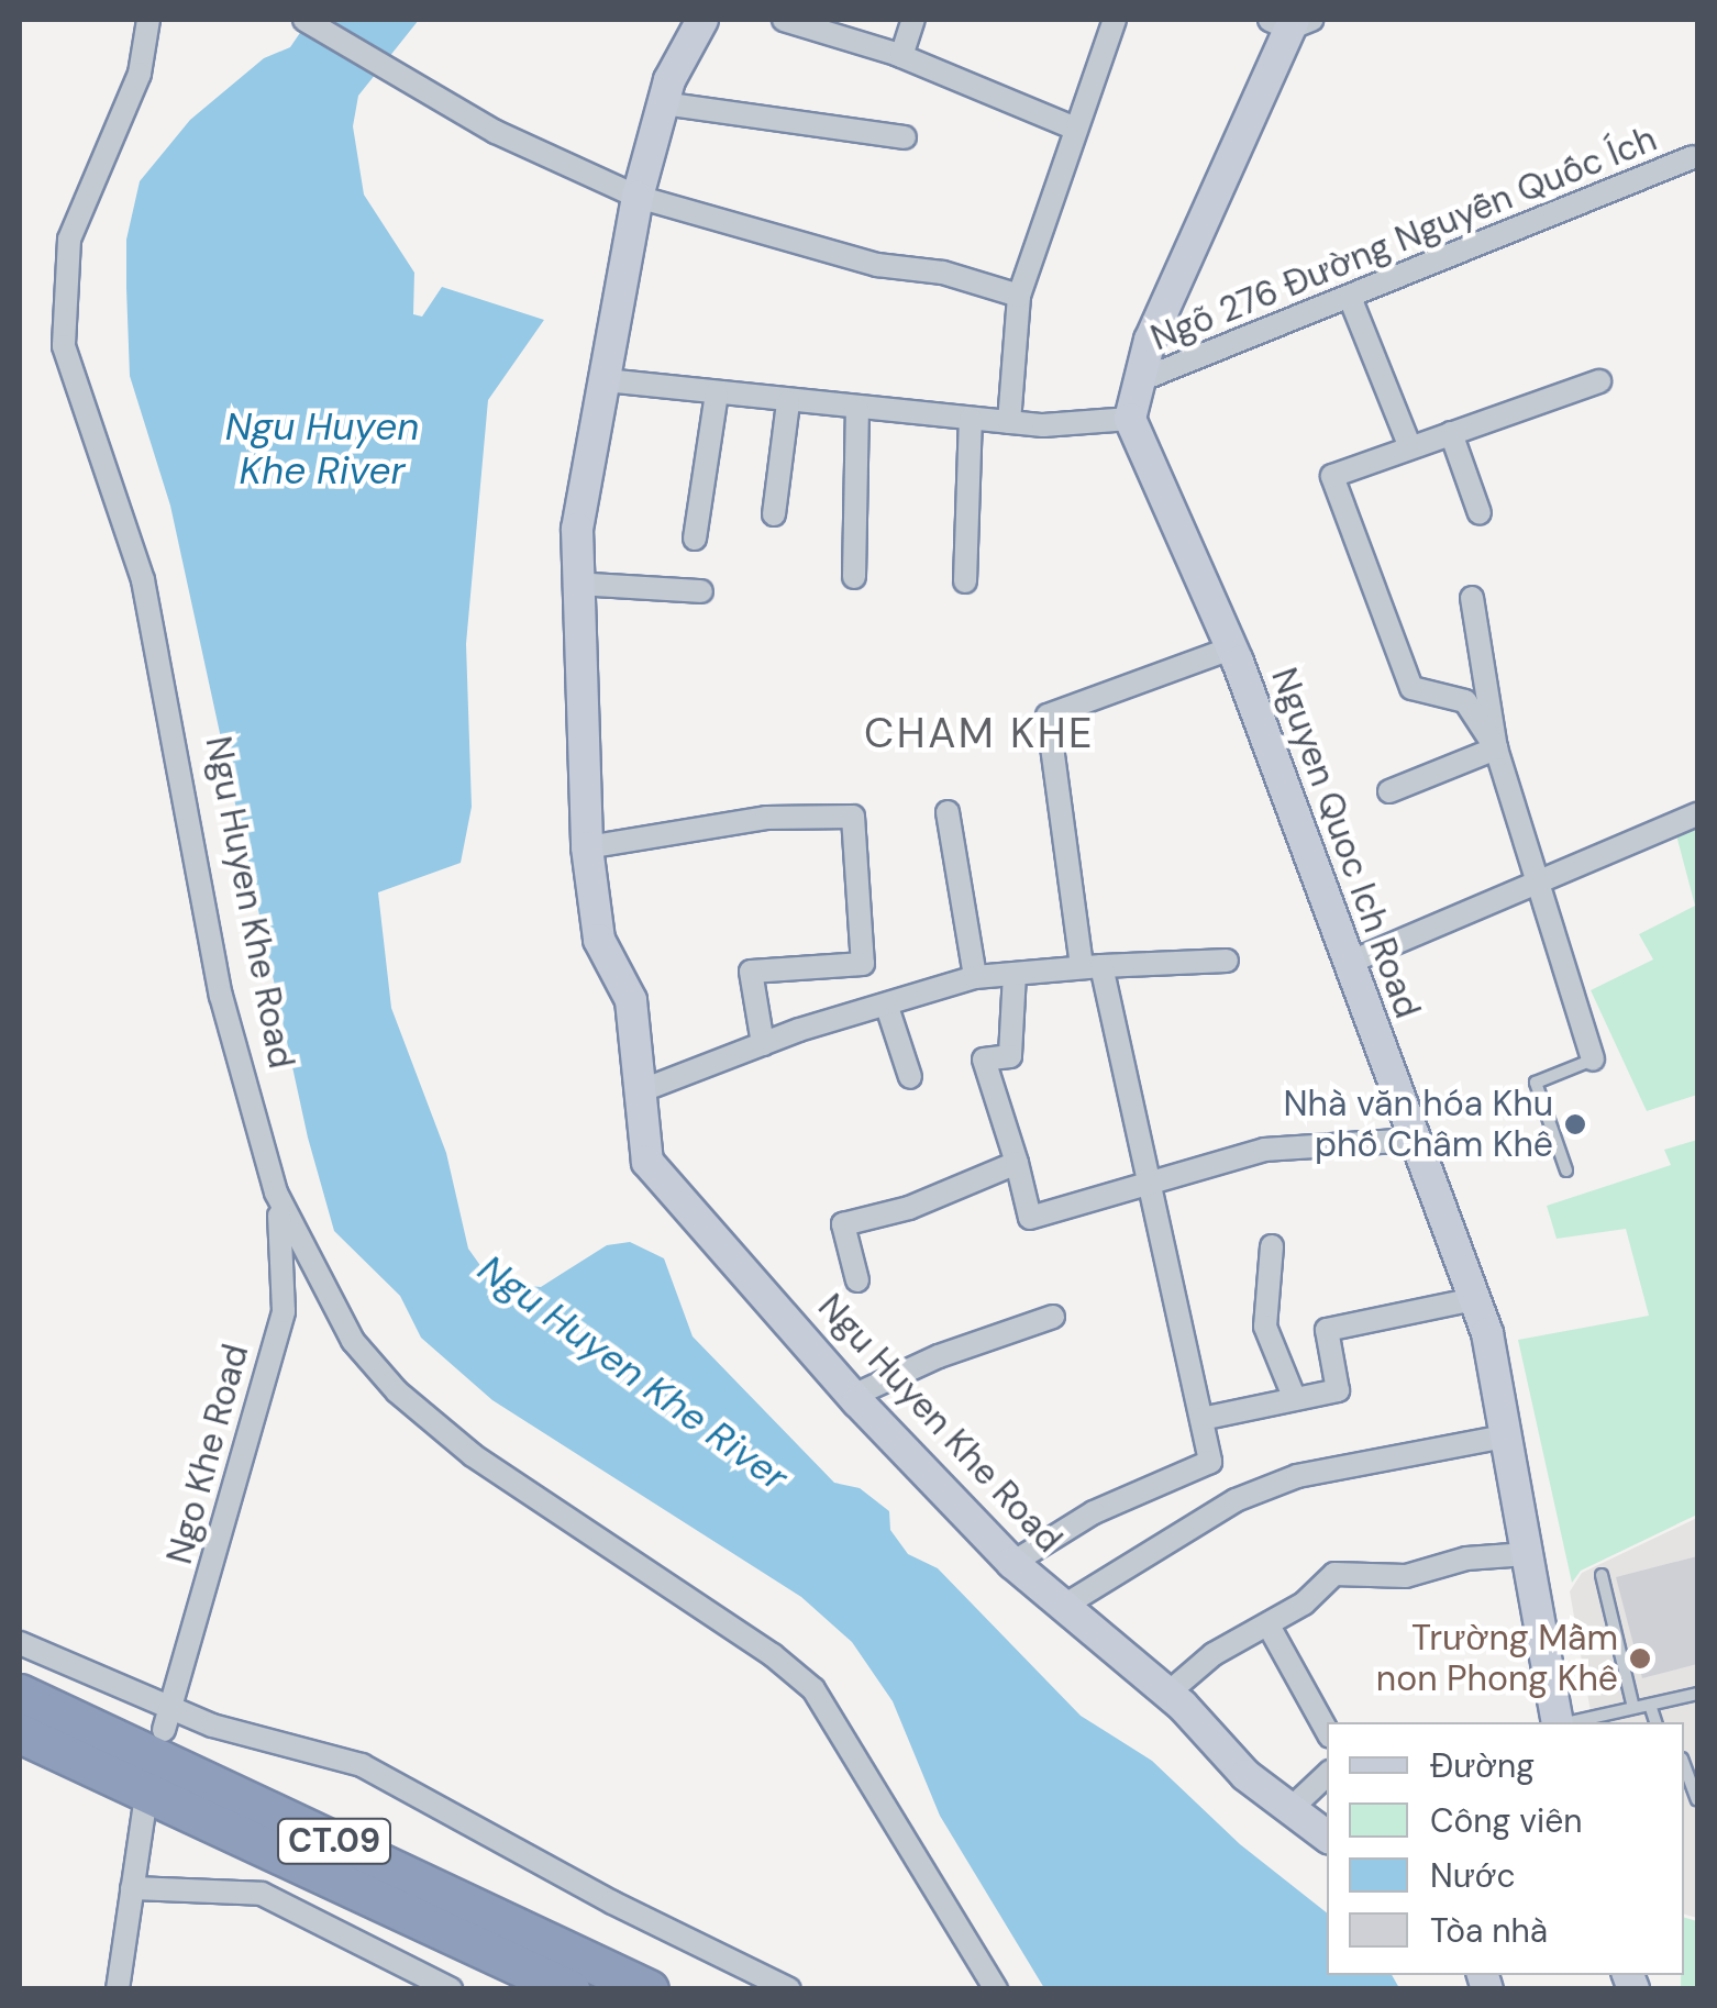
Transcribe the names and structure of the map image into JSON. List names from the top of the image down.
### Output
{
  "streets": {
    "highway": ["CT.09"],
    "street": [
      "Ngõ 276 Đường Nguyễn Quốc Ích",
      "Nguyen Quoc Ich Road",
      "Ngu Huyen Khe Road",
      "Ngo Khe Road"
    ]
  },
  "crossings": [
    ["Ngu Huyen Khe Road", "Ngo Khe Road"]
  ],
  "districts": ["CHAM KHE"],
  "water": ["Ngu Huyen Khe River"],
  "places": ["Nhà văn hóa Khu phố Châm Khê", "Trường Mầm non Phong Khê"],
  "legend": [
    "Đường",
    "Công viên",
    "Nước",
    "Tòa nhà"
  ]
}
